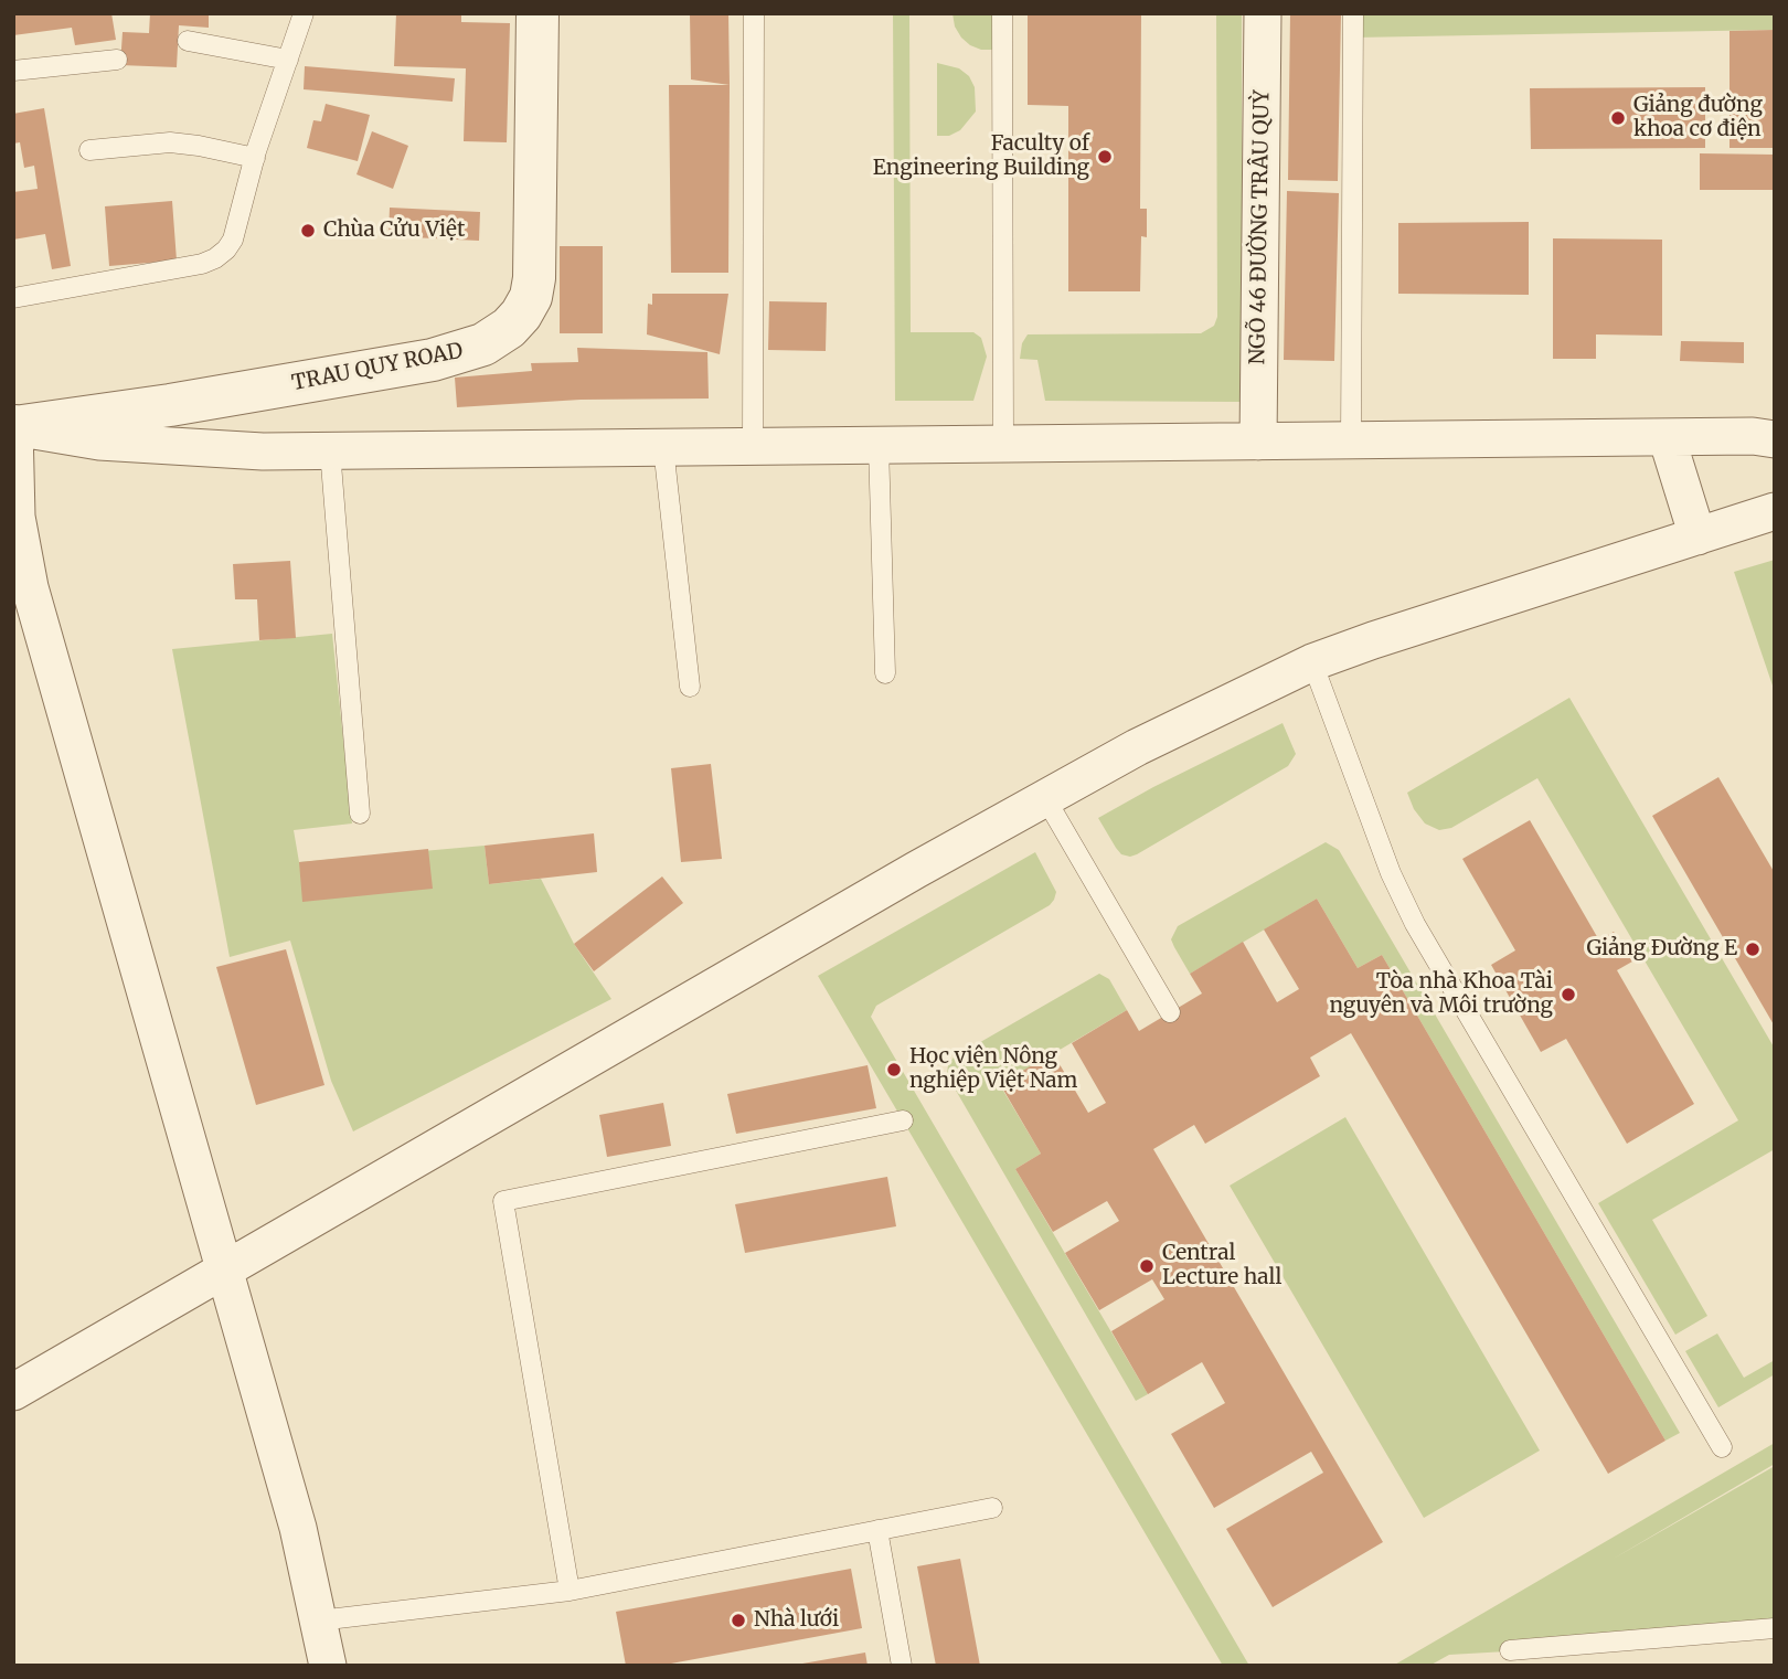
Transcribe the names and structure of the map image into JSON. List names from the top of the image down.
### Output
{
  "streets": {
    "street": ["NGÕ 46 ĐƯỜNG TRÂU QUỲ", "TRAU QUY ROAD"]
  },
  "places": [
    "Giảng đường khoa cơ điện",
    "Faculty of Engineering Building",
    "Chùa Cửu Việt",
    "Giảng Đường E",
    "Tòa nhà Khoa Tài nguyên và Môi trường",
    "Học viện Nông nghiệp Việt Nam",
    "Central Lecture hall",
    "Nhà lưới"
  ]
}
